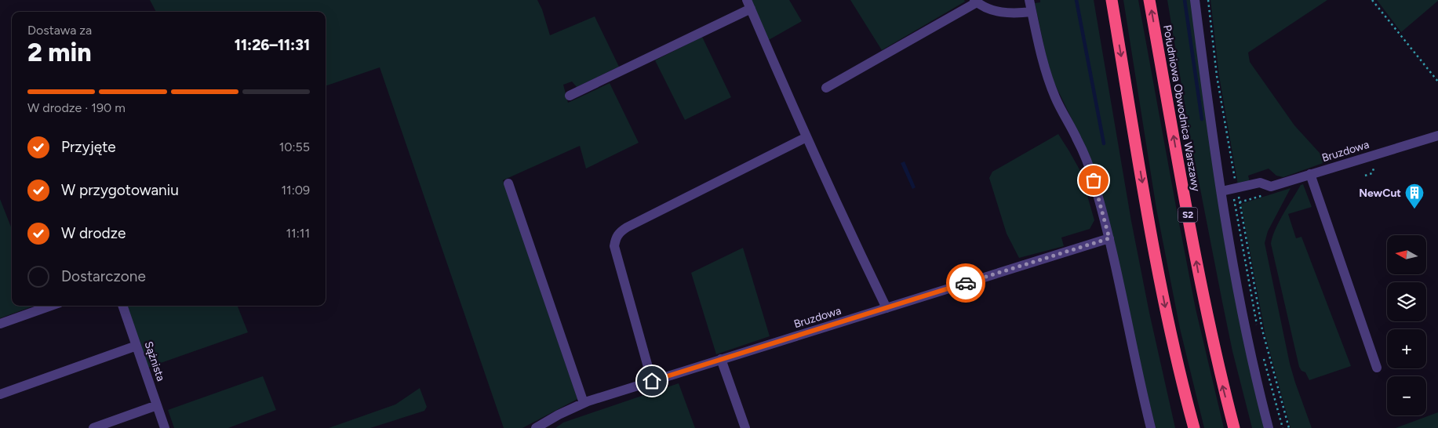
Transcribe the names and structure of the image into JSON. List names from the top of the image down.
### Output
{
  "streets": {
    "highway": ["Południowa Obwodnica Warszawy", "S2"],
    "street": ["Bruzdowa", "Sążnista"]
  },
  "places": {
    "building": ["NewCut"]
  },
  "north": "left",
  "page": {
    "heading": ["2 min", "Dostawa za", "11:26–11:31"],
    "bar": "W drodze · 190 m",
    "list": [
      ["Przyjęte", "10:55"],
      ["W przygotowaniu", "11:09"],
      ["W drodze", "11:11"],
      "Dostarczone"
    ],
    "map_buttons": ["+", "−"]
  }
}
